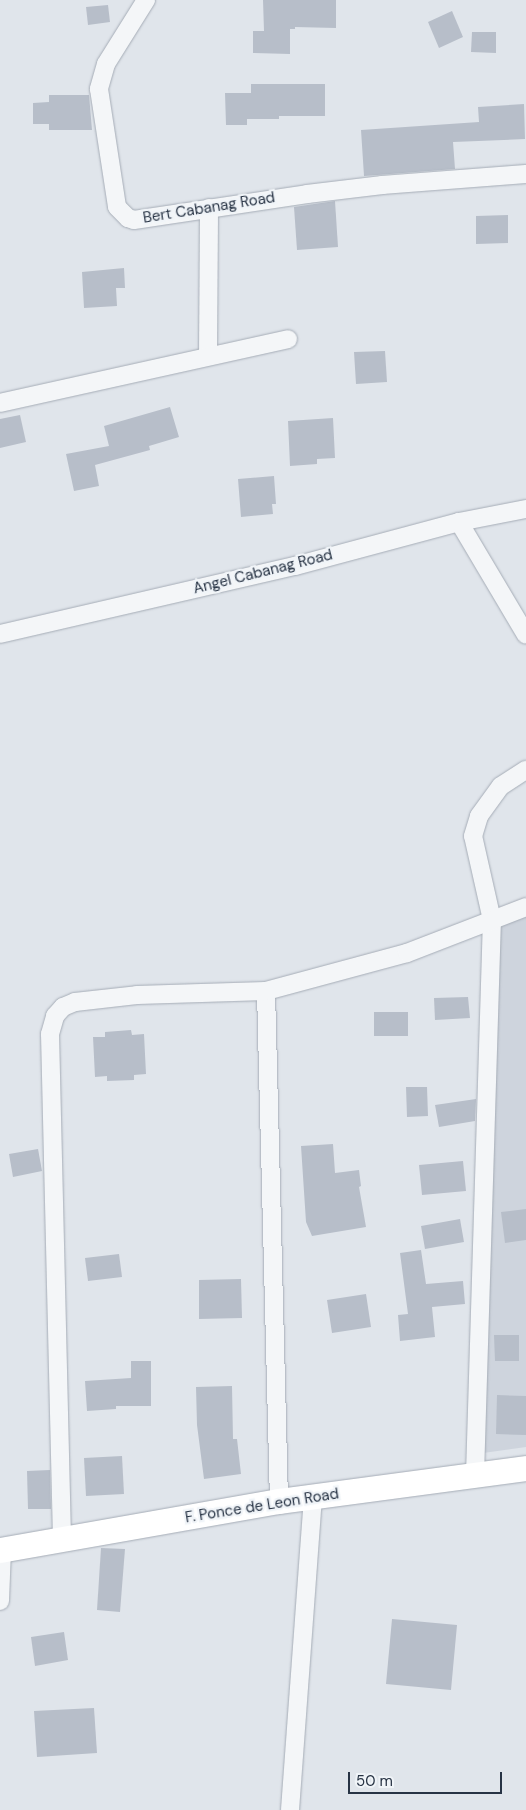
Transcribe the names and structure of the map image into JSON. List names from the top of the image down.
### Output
{
  "streets": {
    "street": ["Bert Cabanag Road", "Angel Cabanag Road", "F. Ponce de Leon Road"]
  },
  "scale_bar": "50 m"
}
